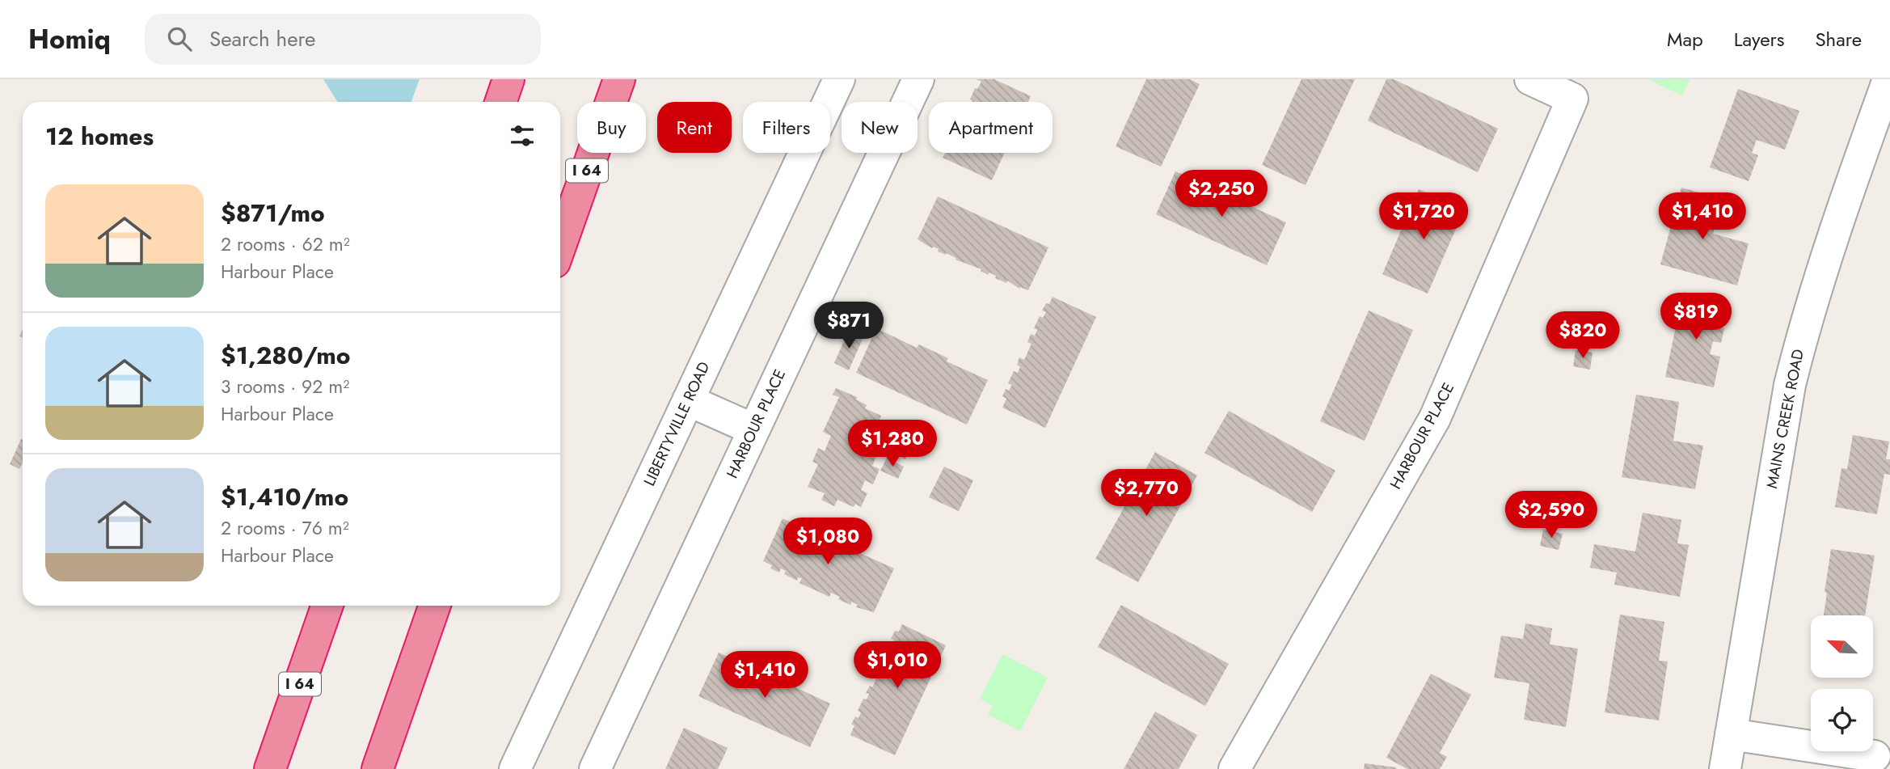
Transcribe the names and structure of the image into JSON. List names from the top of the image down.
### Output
{
  "streets": {
    "highway": ["I 64"],
    "street": ["MAINS CREEK ROAD", "LIBERTYVILLE ROAD", "HARBOUR PLACE"]
  },
  "north": "top left",
  "page": {
    "header": "Homiq",
    "search": "Search here",
    "nav": ["Map", "Layers", "Share"],
    "chip": [
      "Buy",
      "Rent",
      "Filters",
      "New",
      "Apartment"
    ],
    "heading": "12 homes",
    "price": [
      "$2,250",
      "$1,720",
      "$1,410",
      "$819",
      "$871",
      "$820",
      "$1,280",
      "$2,770",
      "$2,590",
      "$1,080",
      "$1,010",
      "$1,410"
    ],
    "list": [
      {
        "name": "$871/mo",
        "note": "2 rooms · 62 m² · Harbour Place"
      },
      {
        "name": "$1,280/mo",
        "note": "3 rooms · 92 m² · Harbour Place"
      },
      {
        "name": "$1,410/mo",
        "note": "2 rooms · 76 m² · Harbour Place"
      }
    ]
  }
}
